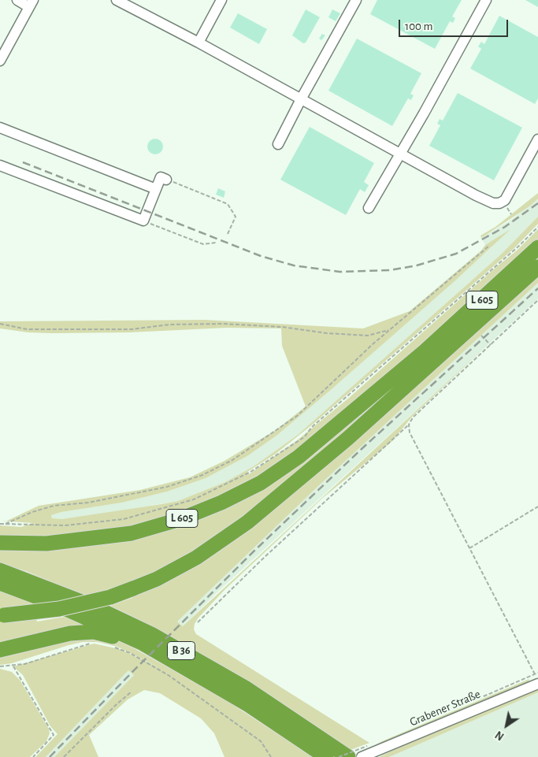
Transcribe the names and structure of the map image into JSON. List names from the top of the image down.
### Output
{
  "streets": {
    "highway": ["L 605", "B 36"],
    "street": ["Grabener Straße"]
  },
  "scale_bar": "100 m",
  "north": "bottom left"
}
